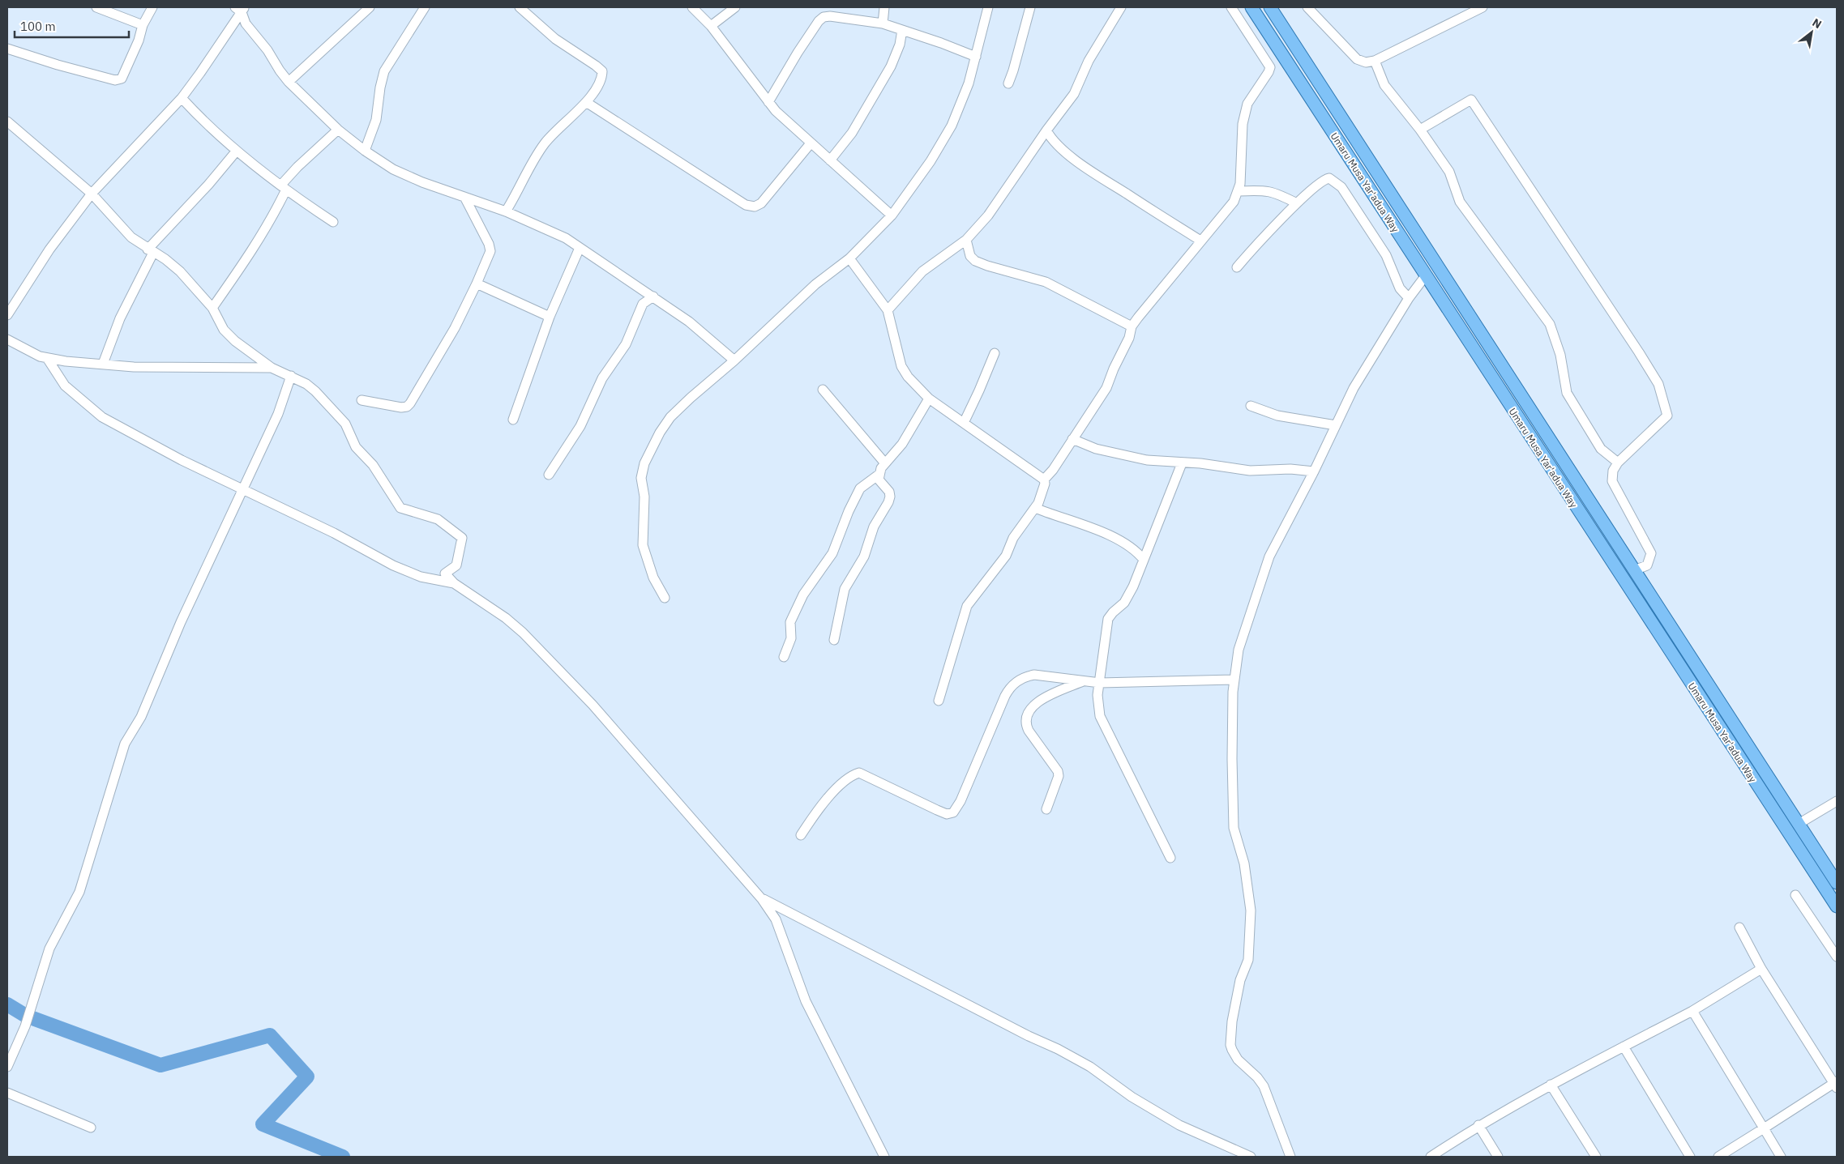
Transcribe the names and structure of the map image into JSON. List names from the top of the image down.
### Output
{
  "streets": {
    "main road": ["Umaru Musa Yar'adua Way"]
  },
  "scale_bar": "100 m",
  "north": "top right"
}
